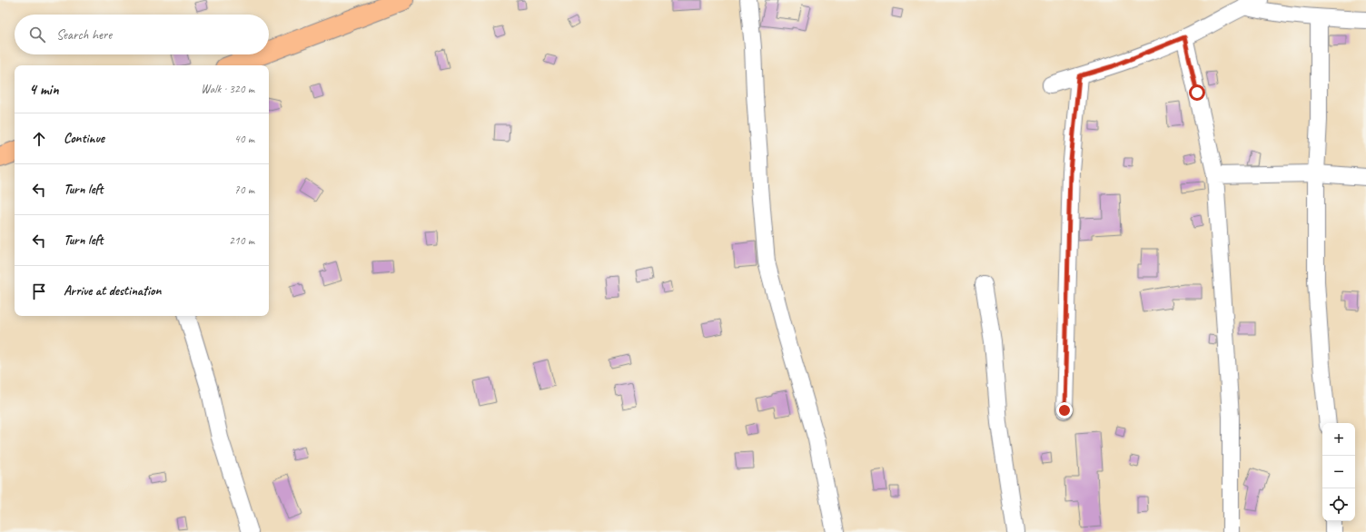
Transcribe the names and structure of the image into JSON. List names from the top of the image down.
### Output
{
  "page": {
    "search": "Search here",
    "heading": ["4 min", "Walk · 320 m"],
    "list": [
      ["Continue", "40 m"],
      ["Turn left", "70 m"],
      ["Turn left", "210 m"],
      "Arrive at destination"
    ],
    "map_buttons": ["+", "−"]
  }
}
